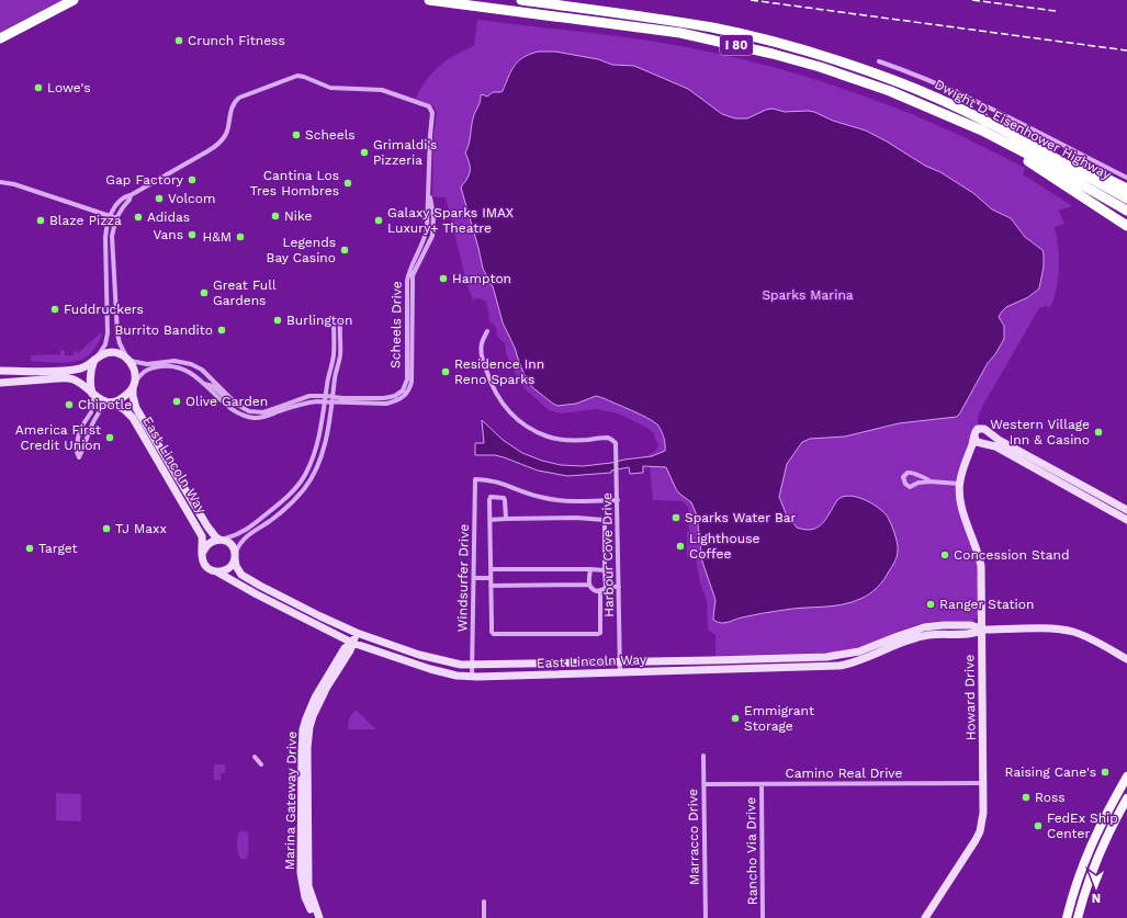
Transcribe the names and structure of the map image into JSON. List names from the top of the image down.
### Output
{
  "streets": {
    "highway": ["I 80", "Dwight D. Eisenhower Highway"],
    "street": [
      "Scheels Drive",
      "East Lincoln Way",
      "Harbour Cove Drive",
      "Windsurfer Drive",
      "Howard Drive",
      "Camino Real Drive",
      "Marina Gateway Drive",
      "Marracco Drive",
      "Rancho Via Drive"
    ]
  },
  "crossings": [
    ["Scheels Drive", "East Lincoln Way"],
    ["East Lincoln Way", "Harbour Cove Drive"],
    ["East Lincoln Way", "Windsurfer Drive"],
    ["East Lincoln Way", "Howard Drive"],
    ["East Lincoln Way", "Marina Gateway Drive"],
    ["Harbour Cove Drive", "Windsurfer Drive"],
    ["Howard Drive", "Camino Real Drive"],
    ["Camino Real Drive", "Marracco Drive"],
    ["Camino Real Drive", "Rancho Via Drive"]
  ],
  "parks": ["Sparks Marina"],
  "places": [
    "Crunch Fitness",
    "Lowe's",
    "Scheels",
    "Grimaldi's Pizzeria",
    "Gap Factory",
    "Cantina Los Tres Hombres",
    "Volcom",
    "Nike",
    "Adidas",
    "Blaze Pizza",
    "Galaxy Sparks IMAX Luxury+ Theatre",
    "Vans",
    "H&M",
    "Legends Bay Casino",
    "Hampton",
    "Great Full Gardens",
    "Fuddruckers",
    "Burlington",
    "Burrito Bandito",
    "Residence Inn Reno Sparks",
    "Olive Garden",
    "Chipotle",
    "Western Village Inn & Casino",
    "America First Credit Union",
    "Sparks Water Bar",
    "TJ Maxx",
    "Lighthouse Coffee",
    "Target",
    "Concession Stand",
    "Ranger Station",
    "Emmigrant Storage",
    "Raising Cane's",
    "Ross",
    "FedEx Ship Center"
  ],
  "north": "bottom"
}
